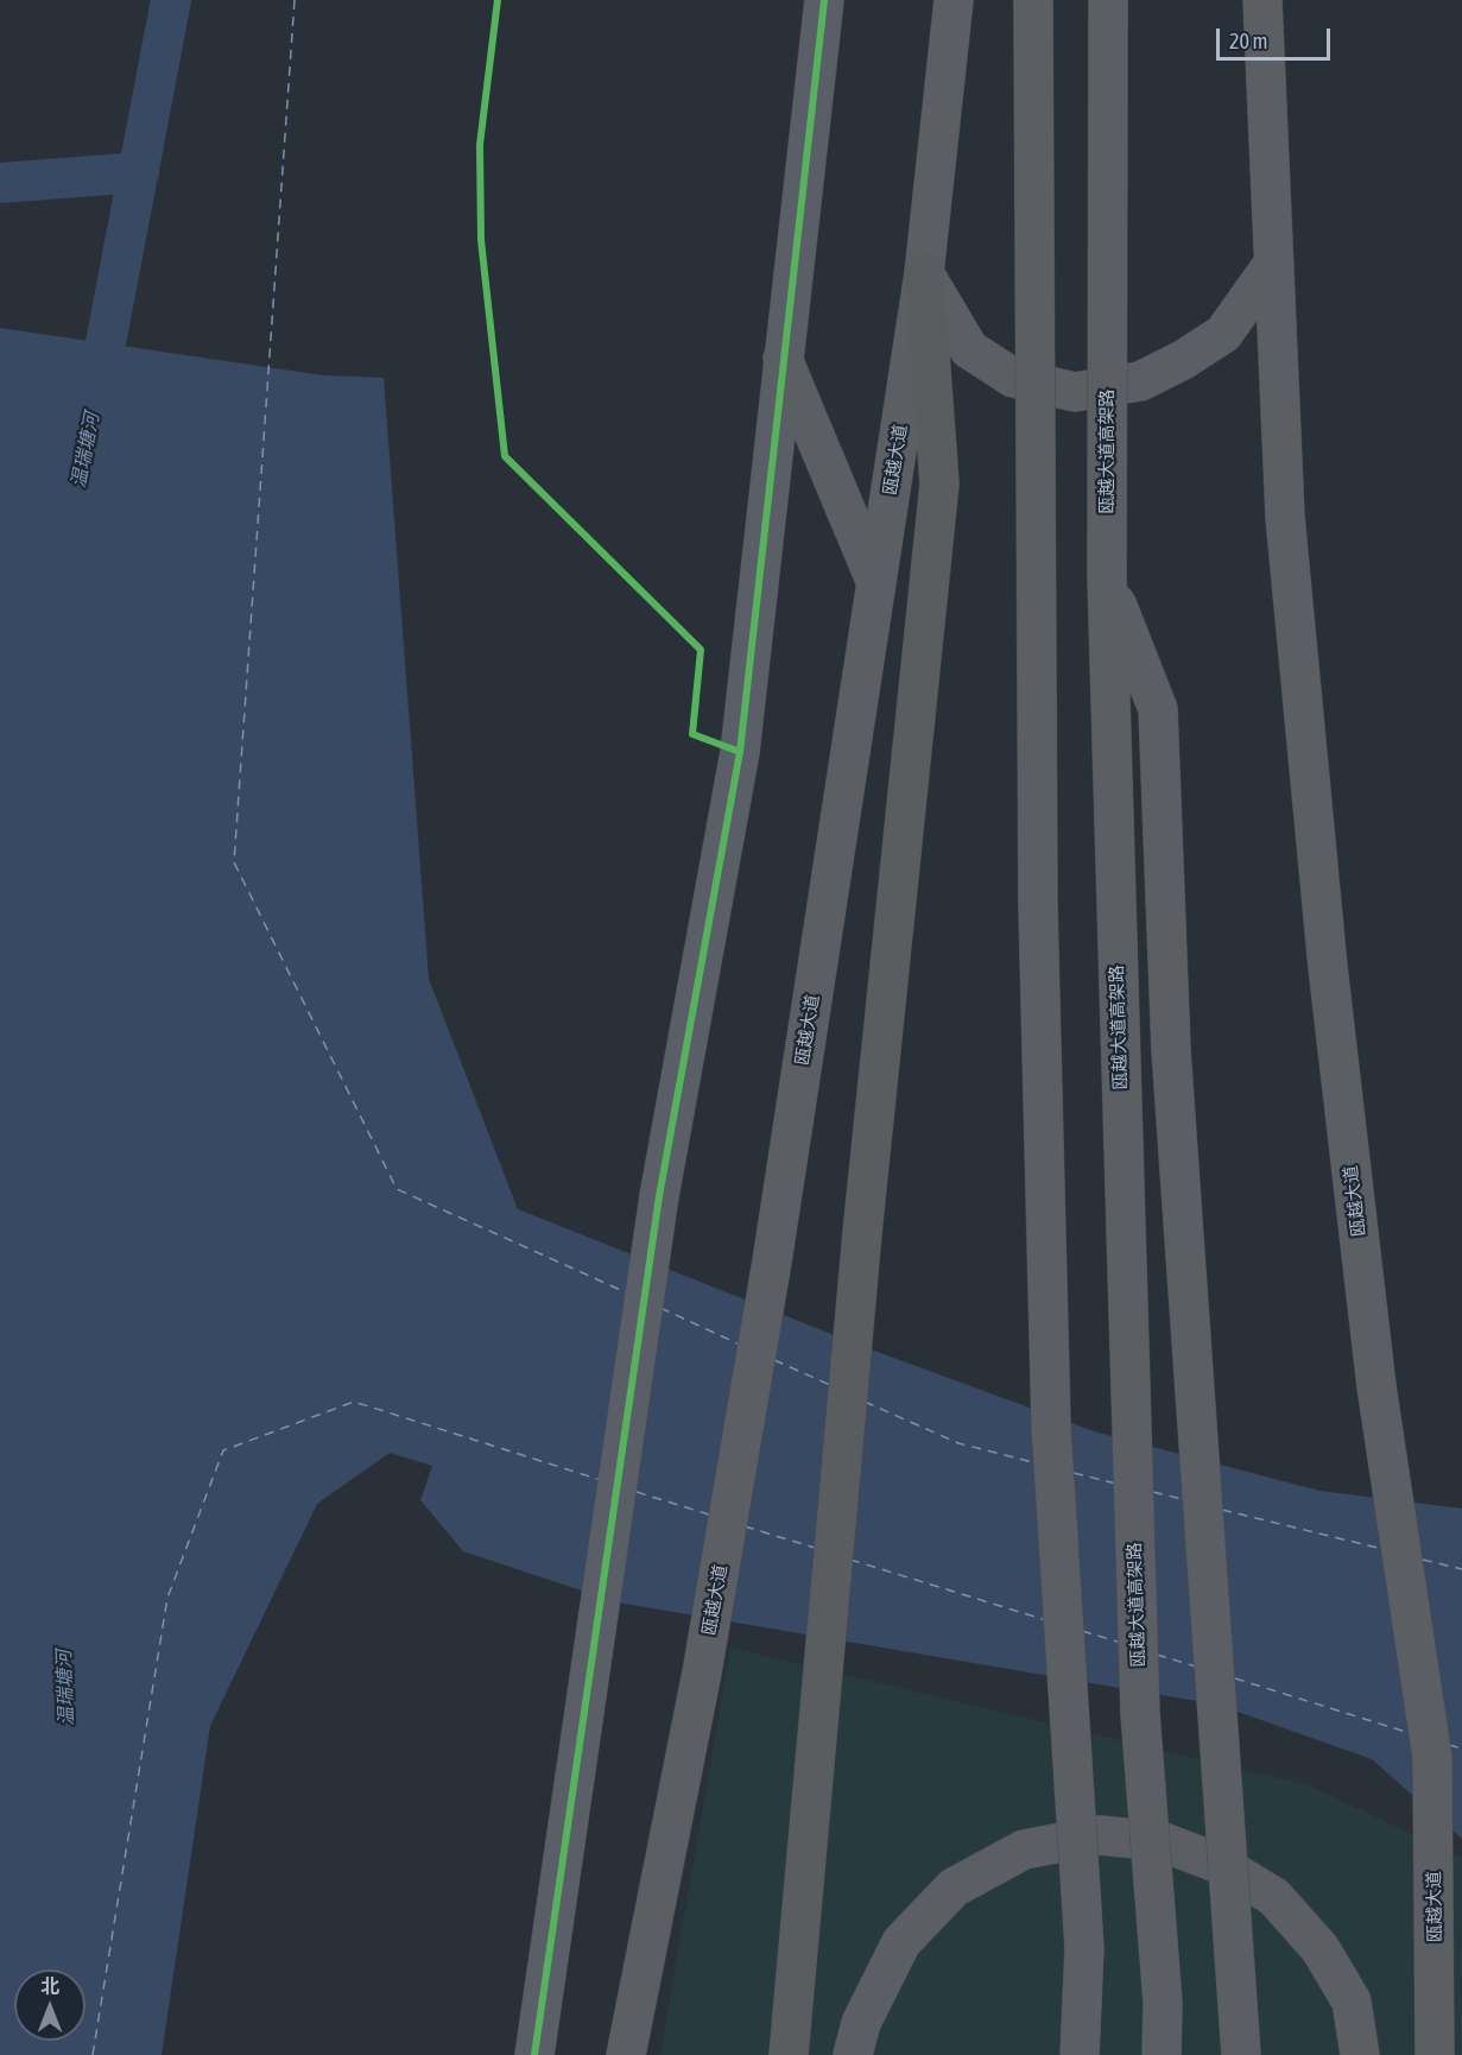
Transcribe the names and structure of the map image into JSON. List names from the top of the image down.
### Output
{
  "streets": {
    "highway": ["瓯越大道高架路", "瓯越大道"]
  },
  "water": ["温瑞塘河"],
  "scale_bar": "20 m",
  "north": "top"
}
